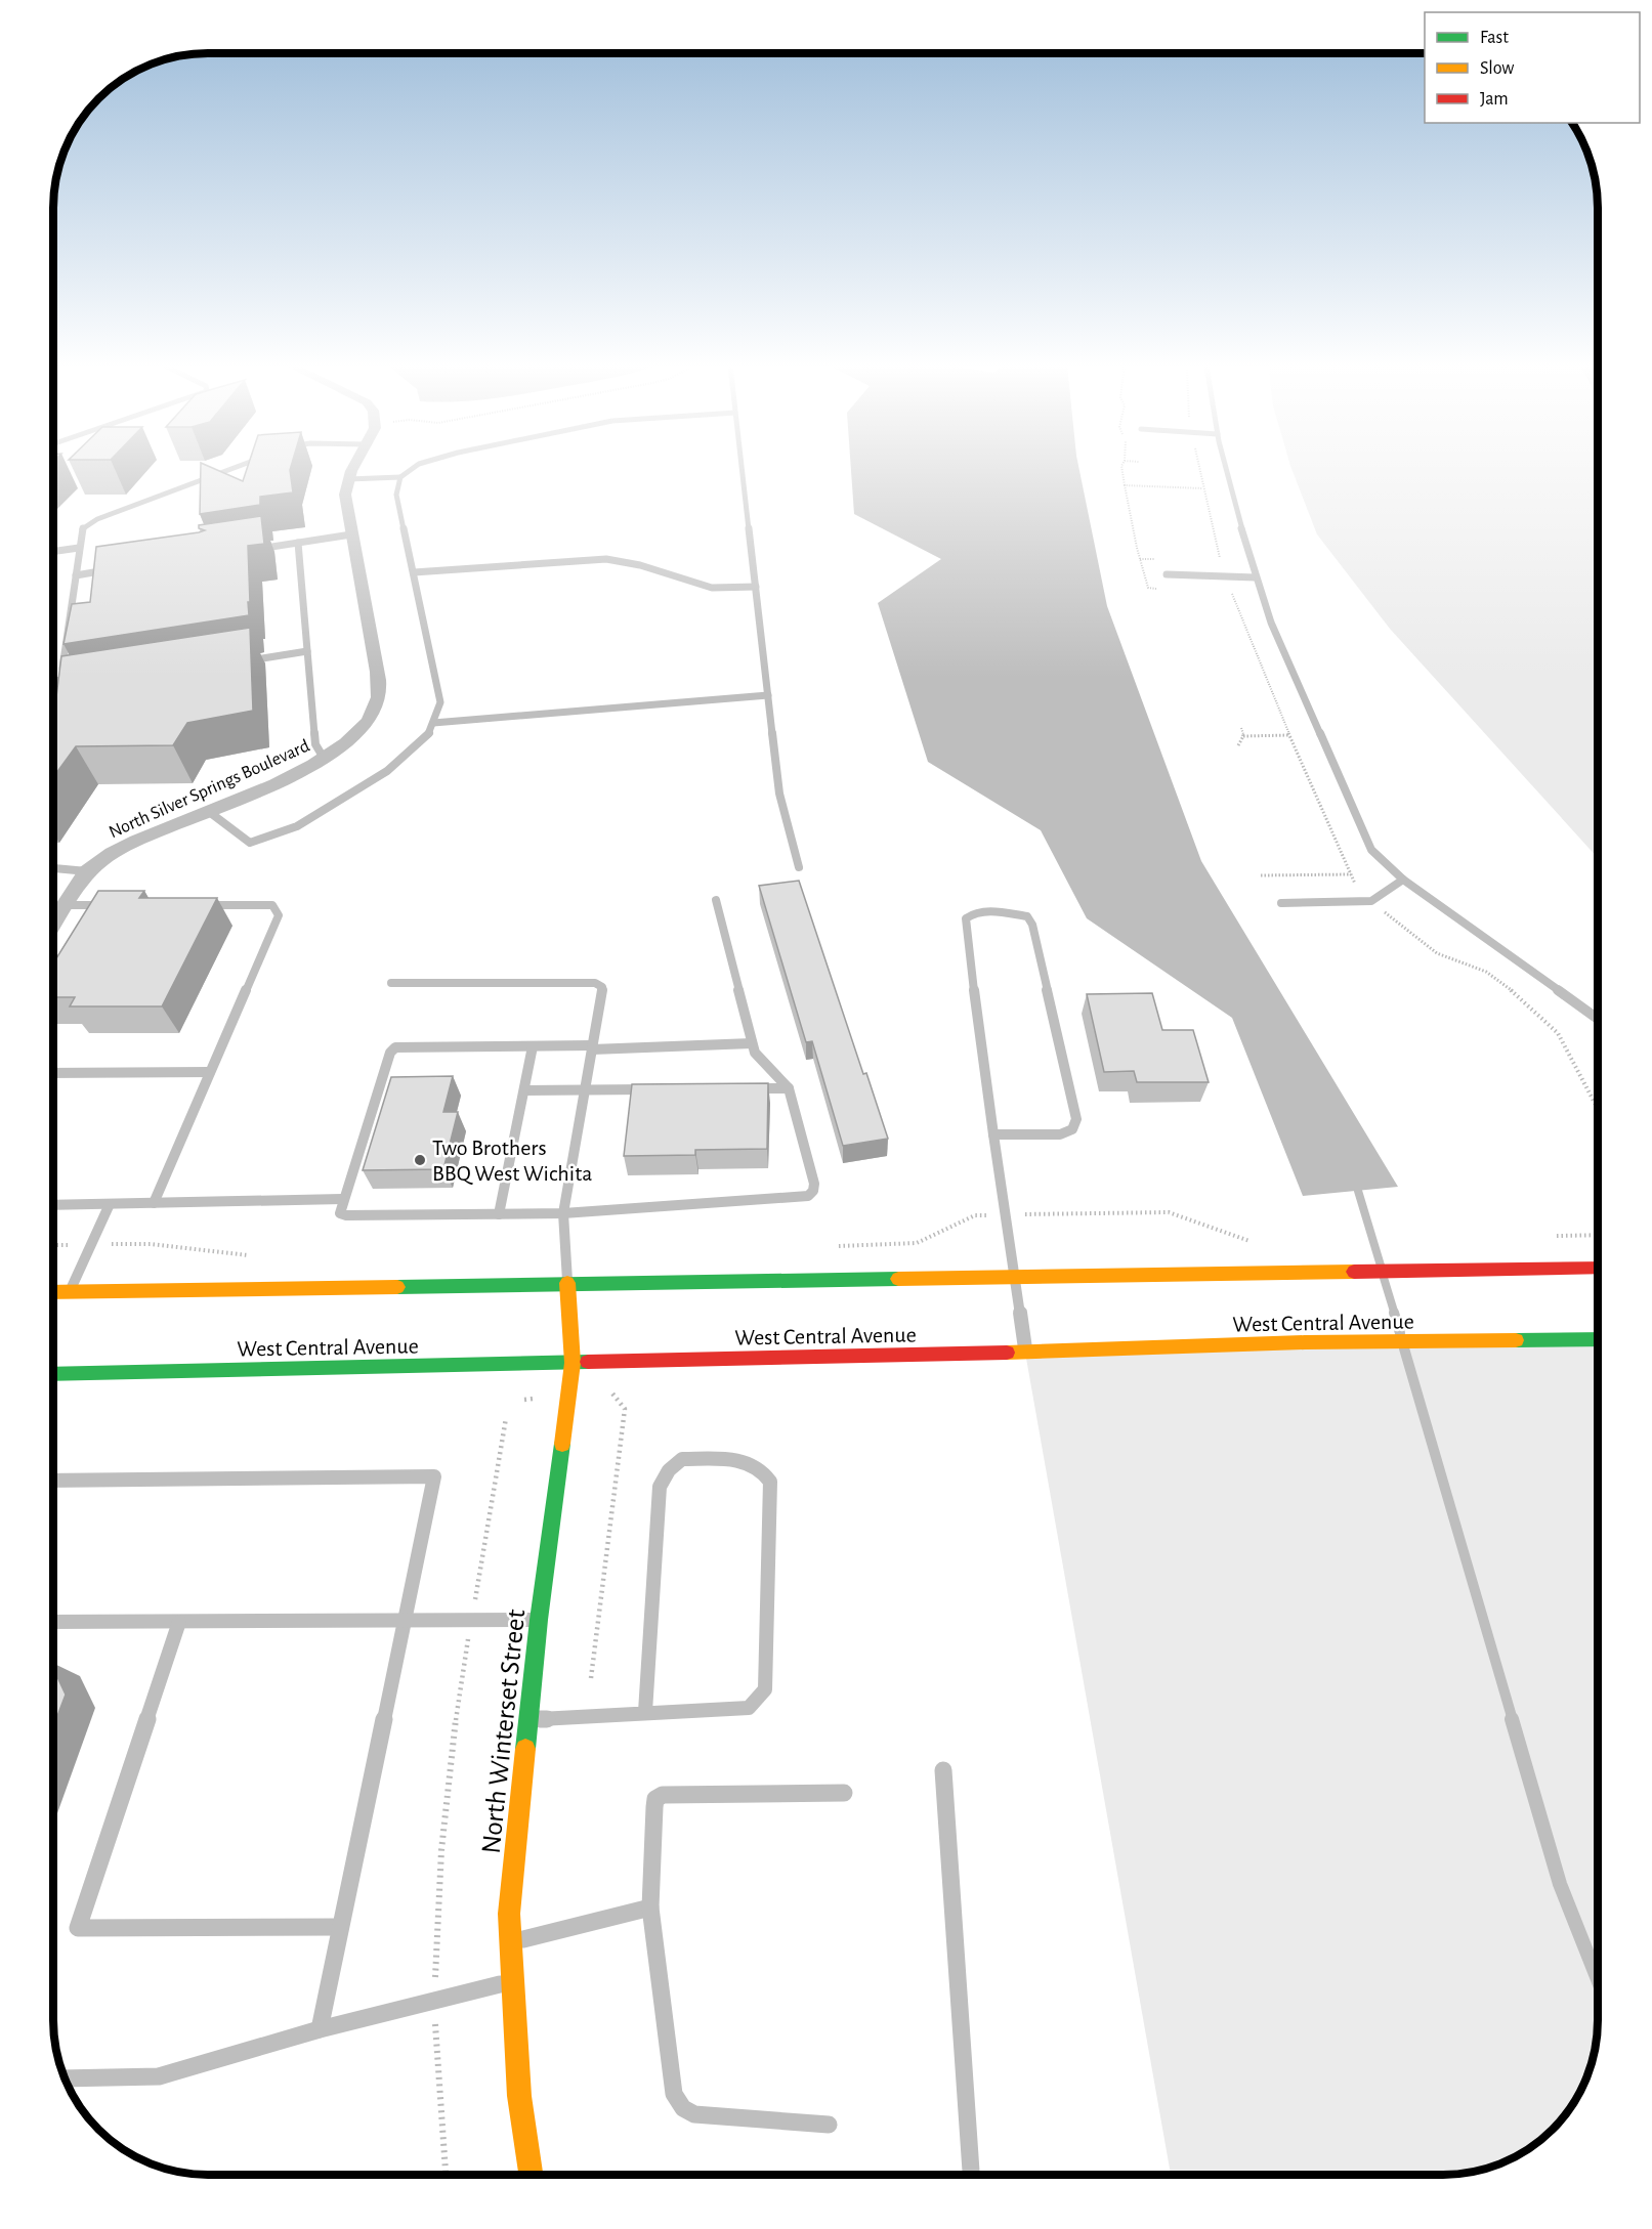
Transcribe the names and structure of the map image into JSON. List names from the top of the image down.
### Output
{
  "streets": {
    "main road": ["West Central Avenue", "North Winterset Street"],
    "street": ["North Silver Springs Boulevard"]
  },
  "crossings": [
    ["West Central Avenue", "North Winterset Street"]
  ],
  "places": ["Two Brothers BBQ West Wichita"],
  "legend": ["Fast", "Slow", "Jam"]
}
